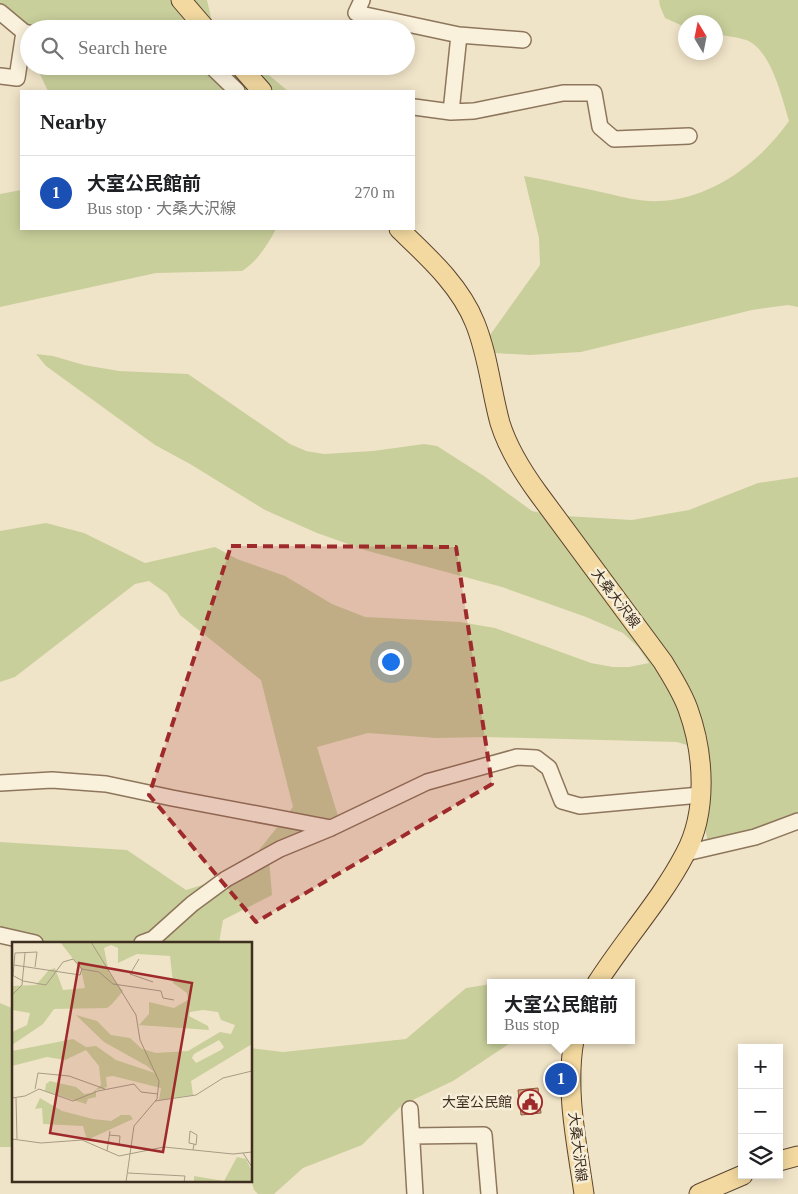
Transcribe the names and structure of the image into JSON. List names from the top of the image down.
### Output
{
  "streets": {
    "main road": ["大桑大沢線"]
  },
  "places": {
    "public building": ["大室公民館"]
  },
  "north": "top",
  "page": {
    "search": "Search here",
    "heading": "Nearby",
    "list": [
      {
        "mark": "1",
        "name": "大室公民館前",
        "note": "Bus stop · 大桑大沢線",
        "value": "270 m"
      }
    ],
    "popup": ["大室公民館前", "Bus stop"],
    "map_buttons": ["+", "−"],
    "pins": "1"
  }
}
